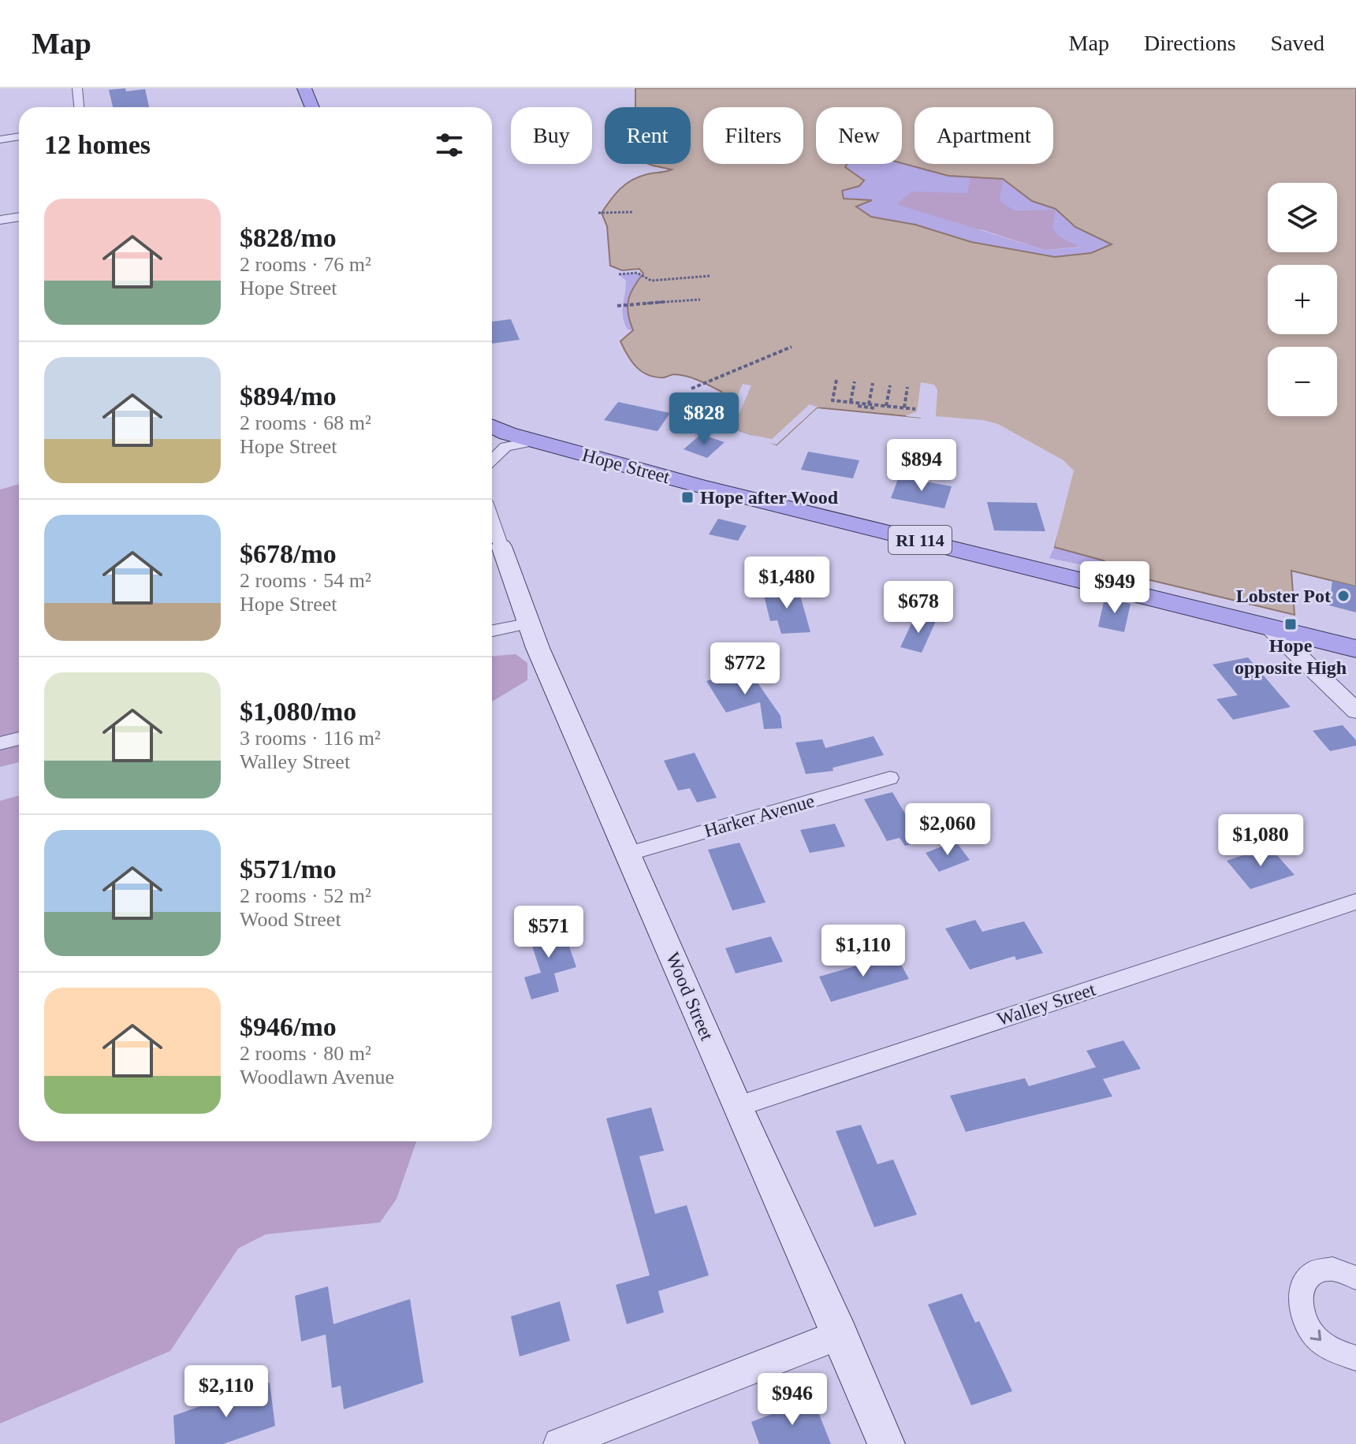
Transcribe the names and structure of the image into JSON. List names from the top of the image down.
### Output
{
  "streets": {
    "main road": ["Hope Street", "RI 114", "Wood Street"],
    "street": ["Harker Avenue", "Walley Street"]
  },
  "crossings": [
    ["Harker Avenue", "Wood Street"],
    ["Wood Street", "Walley Street"]
  ],
  "places": {
    "transit": ["Hope after Wood", "Hope opposite High"],
    "other": ["Lobster Pot"]
  },
  "page": {
    "header": "Map",
    "nav": ["Map", "Directions", "Saved"],
    "chip": [
      "Buy",
      "Rent",
      "Filters",
      "New",
      "Apartment"
    ],
    "heading": "12 homes",
    "map_buttons": ["+", "−"],
    "list": [
      {
        "name": "$828/mo",
        "note": "2 rooms · 76 m² · Hope Street"
      },
      {
        "name": "$894/mo",
        "note": "2 rooms · 68 m² · Hope Street"
      },
      {
        "name": "$678/mo",
        "note": "2 rooms · 54 m² · Hope Street"
      },
      {
        "name": "$1,080/mo",
        "note": "3 rooms · 116 m² · Walley Street"
      },
      {
        "name": "$571/mo",
        "note": "2 rooms · 52 m² · Wood Street"
      },
      {
        "name": "$946/mo",
        "note": "2 rooms · 80 m² · Woodlawn Avenue"
      }
    ],
    "price": [
      "$828",
      "$894",
      "$1,480",
      "$949",
      "$678",
      "$772",
      "$2,060",
      "$1,080",
      "$571",
      "$1,110",
      "$2,110",
      "$946"
    ]
  }
}
